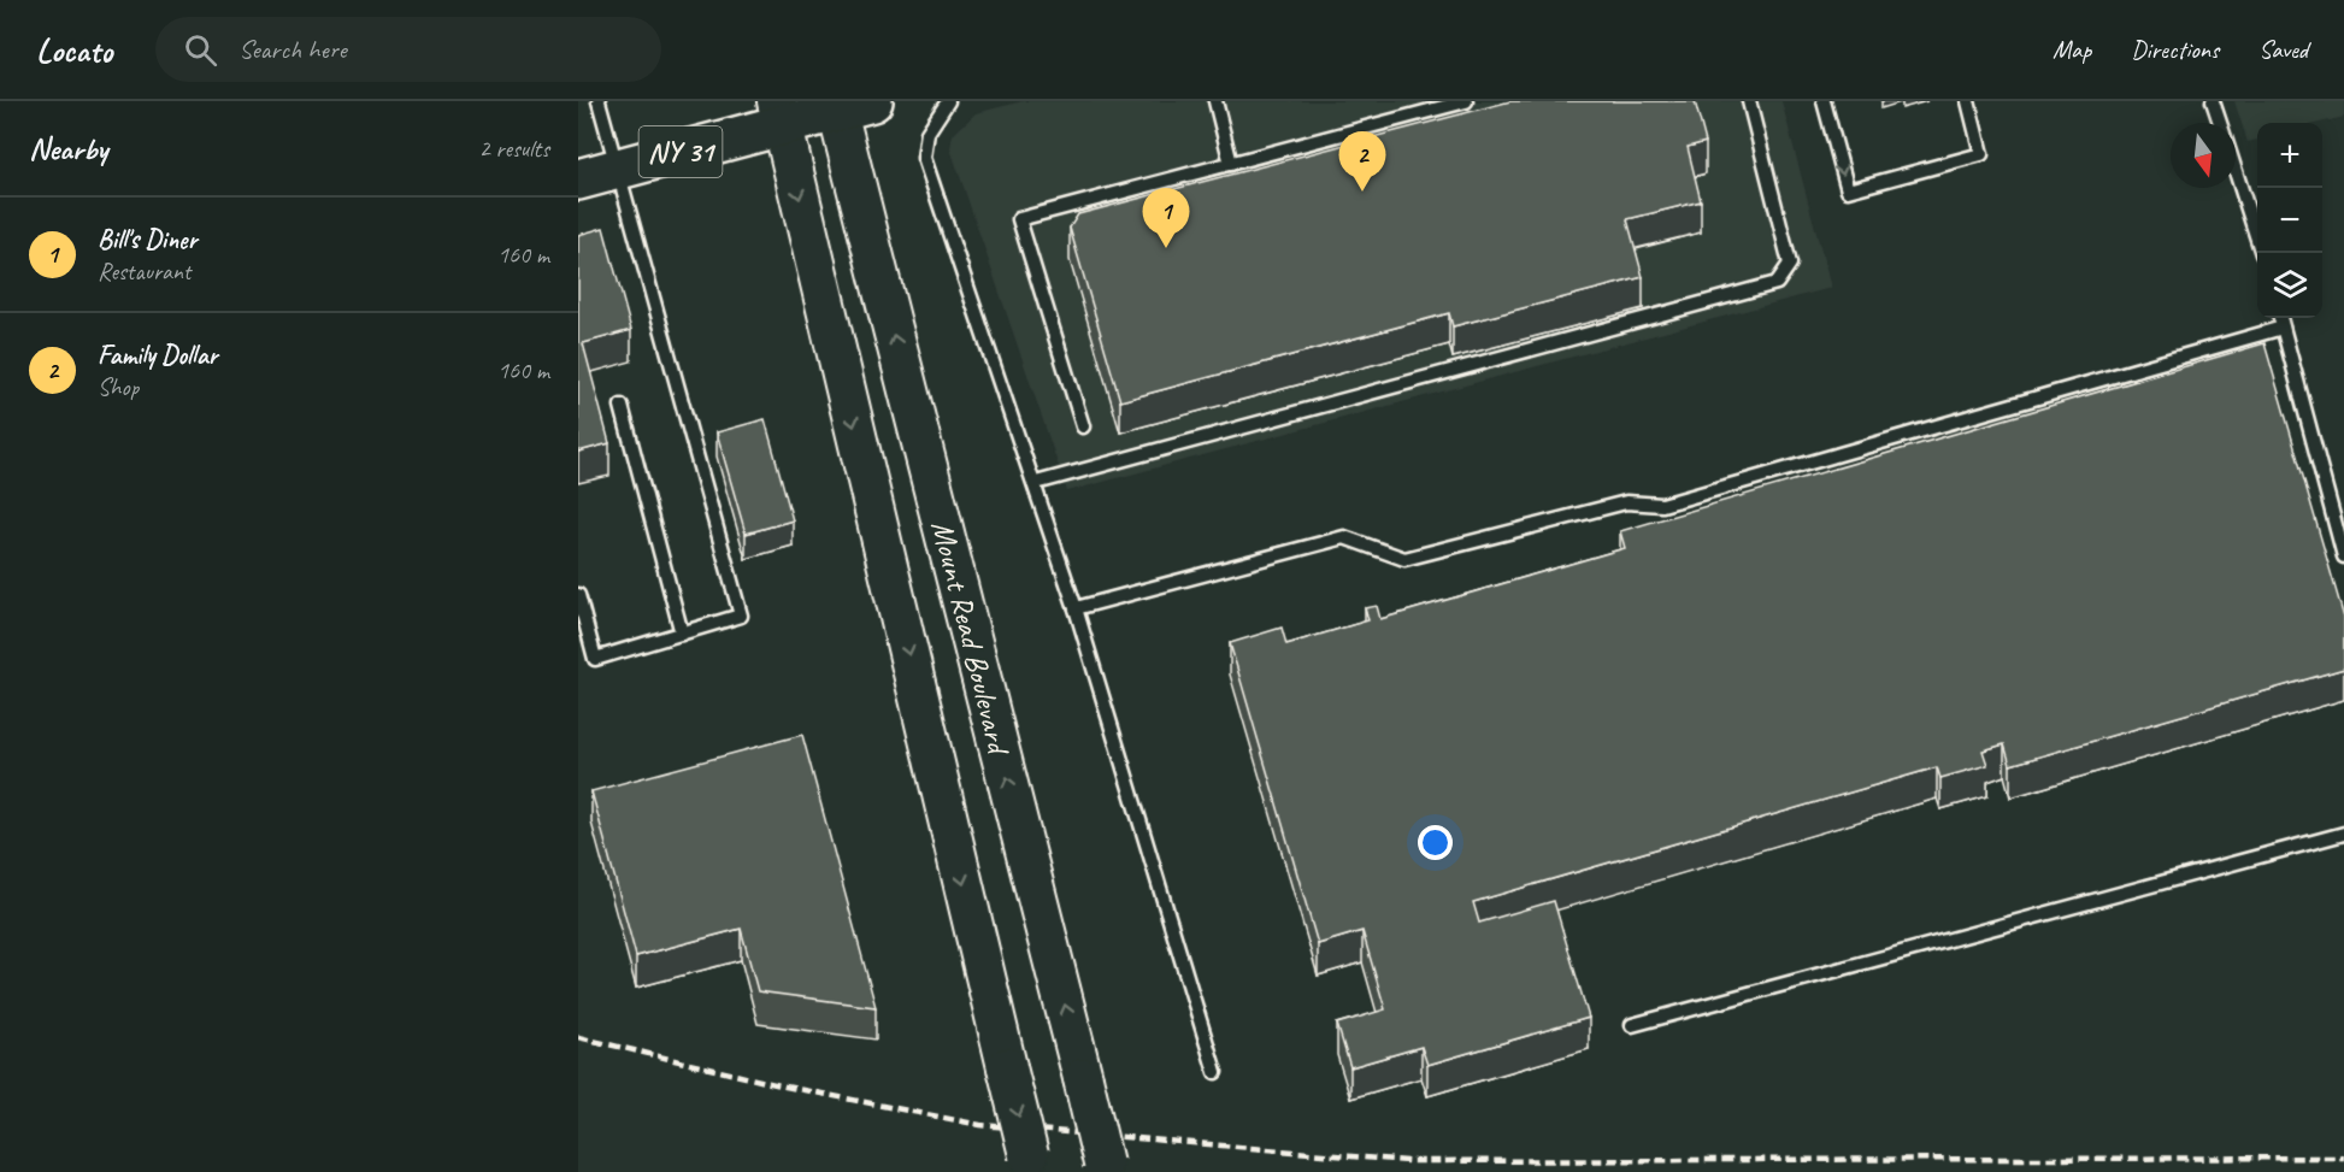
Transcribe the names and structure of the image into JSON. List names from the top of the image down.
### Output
{
  "streets": {
    "main road": ["NY 31", "Mount Read Boulevard"]
  },
  "crossings": [
    ["NY 31", "Mount Read Boulevard"]
  ],
  "north": "bottom",
  "page": {
    "header": "Locato",
    "search": "Search here",
    "nav": ["Map", "Directions", "Saved"],
    "heading": ["Nearby", "2 results"],
    "map_buttons": ["+", "−"],
    "pins": ["2", "1"],
    "list": [
      {
        "mark": "1",
        "name": "Bill's Diner",
        "note": "Restaurant",
        "value": "160 m"
      },
      {
        "mark": "2",
        "name": "Family Dollar",
        "note": "Shop",
        "value": "160 m"
      }
    ]
  }
}
